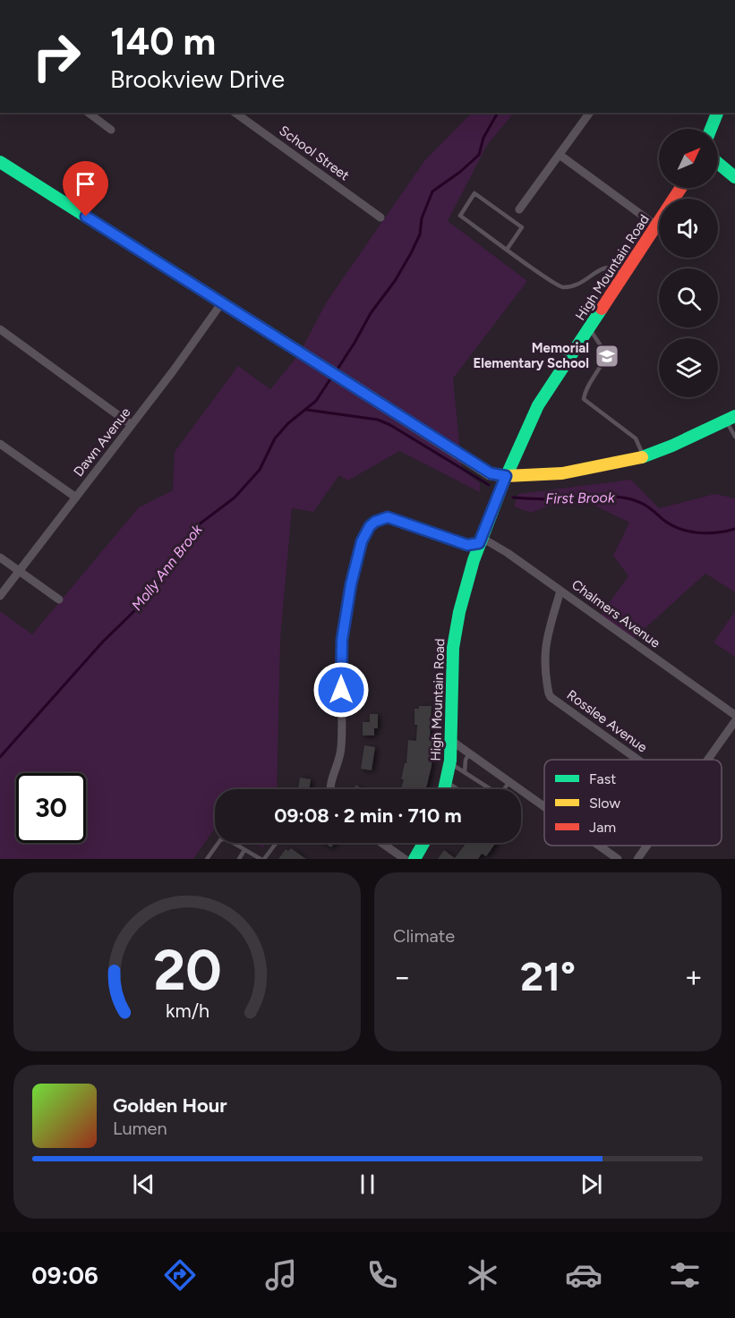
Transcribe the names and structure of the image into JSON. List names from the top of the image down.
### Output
{
  "streets": {
    "street": [
      "School Street",
      "High Mountain Road",
      "Dawn Avenue",
      "Chalmers Avenue",
      "Rosslee Avenue"
    ]
  },
  "crossings": [
    ["High Mountain Road", "Chalmers Avenue"],
    ["Chalmers Avenue", "Rosslee Avenue"]
  ],
  "water": ["First Brook", "Molly Ann Brook"],
  "places": {
    "school or university": ["Memorial Elementary School"]
  },
  "legend": ["Fast", "Slow", "Jam"],
  "north": "top right",
  "page": {
    "turn": ["140 m", "Brookview Drive"],
    "limit": "30",
    "trip": "09:08 · 2 min · 710 m",
    "tile": "Climate",
    "heat": ["−", "21°", "+"],
    "song": ["Golden Hour", "Lumen"],
    "tabs": "09:06",
    "gauge": ["20", "km/h"]
  }
}
